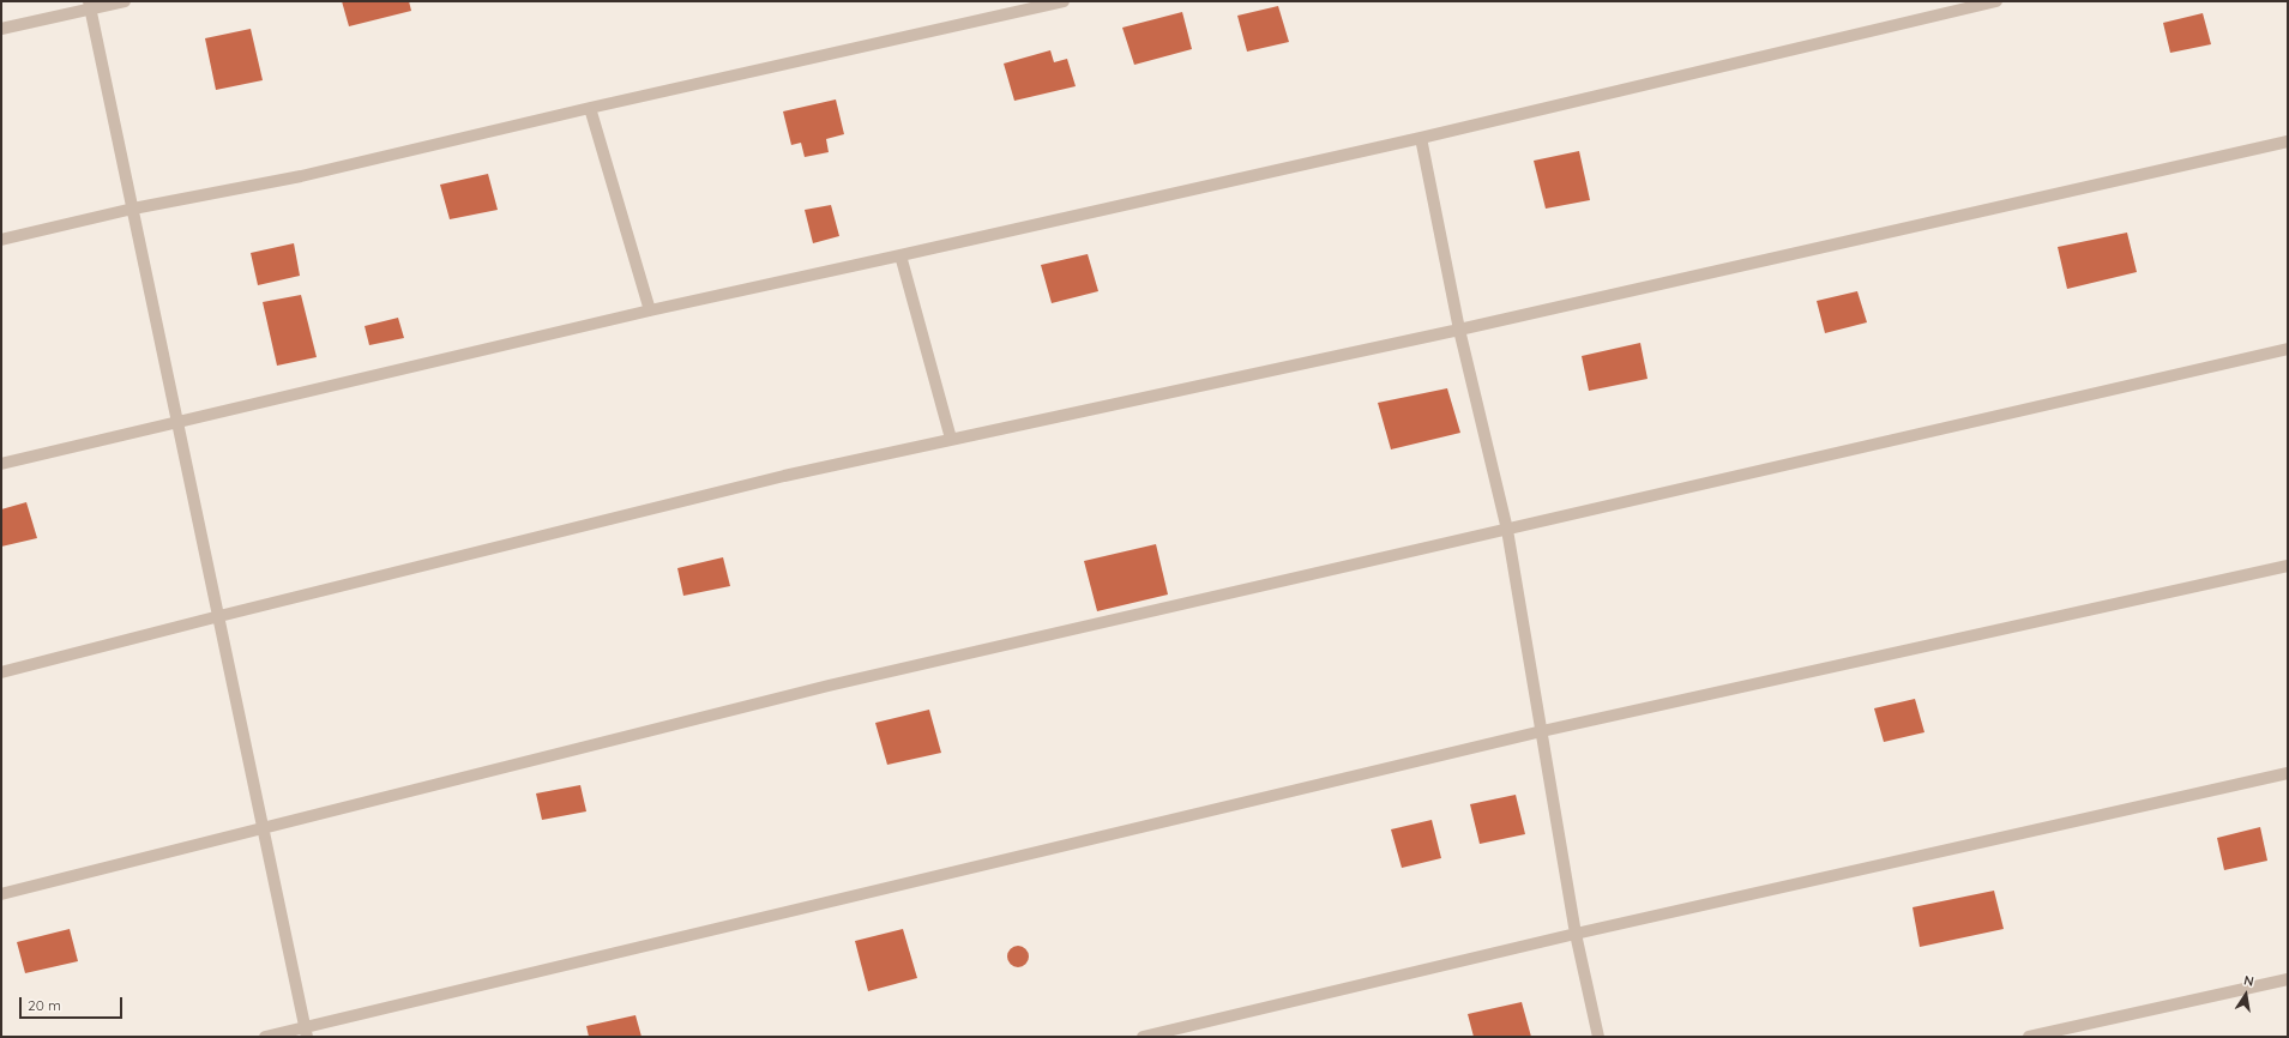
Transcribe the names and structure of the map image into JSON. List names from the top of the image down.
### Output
{
  "scale_bar": "20 m",
  "north": "top"
}
